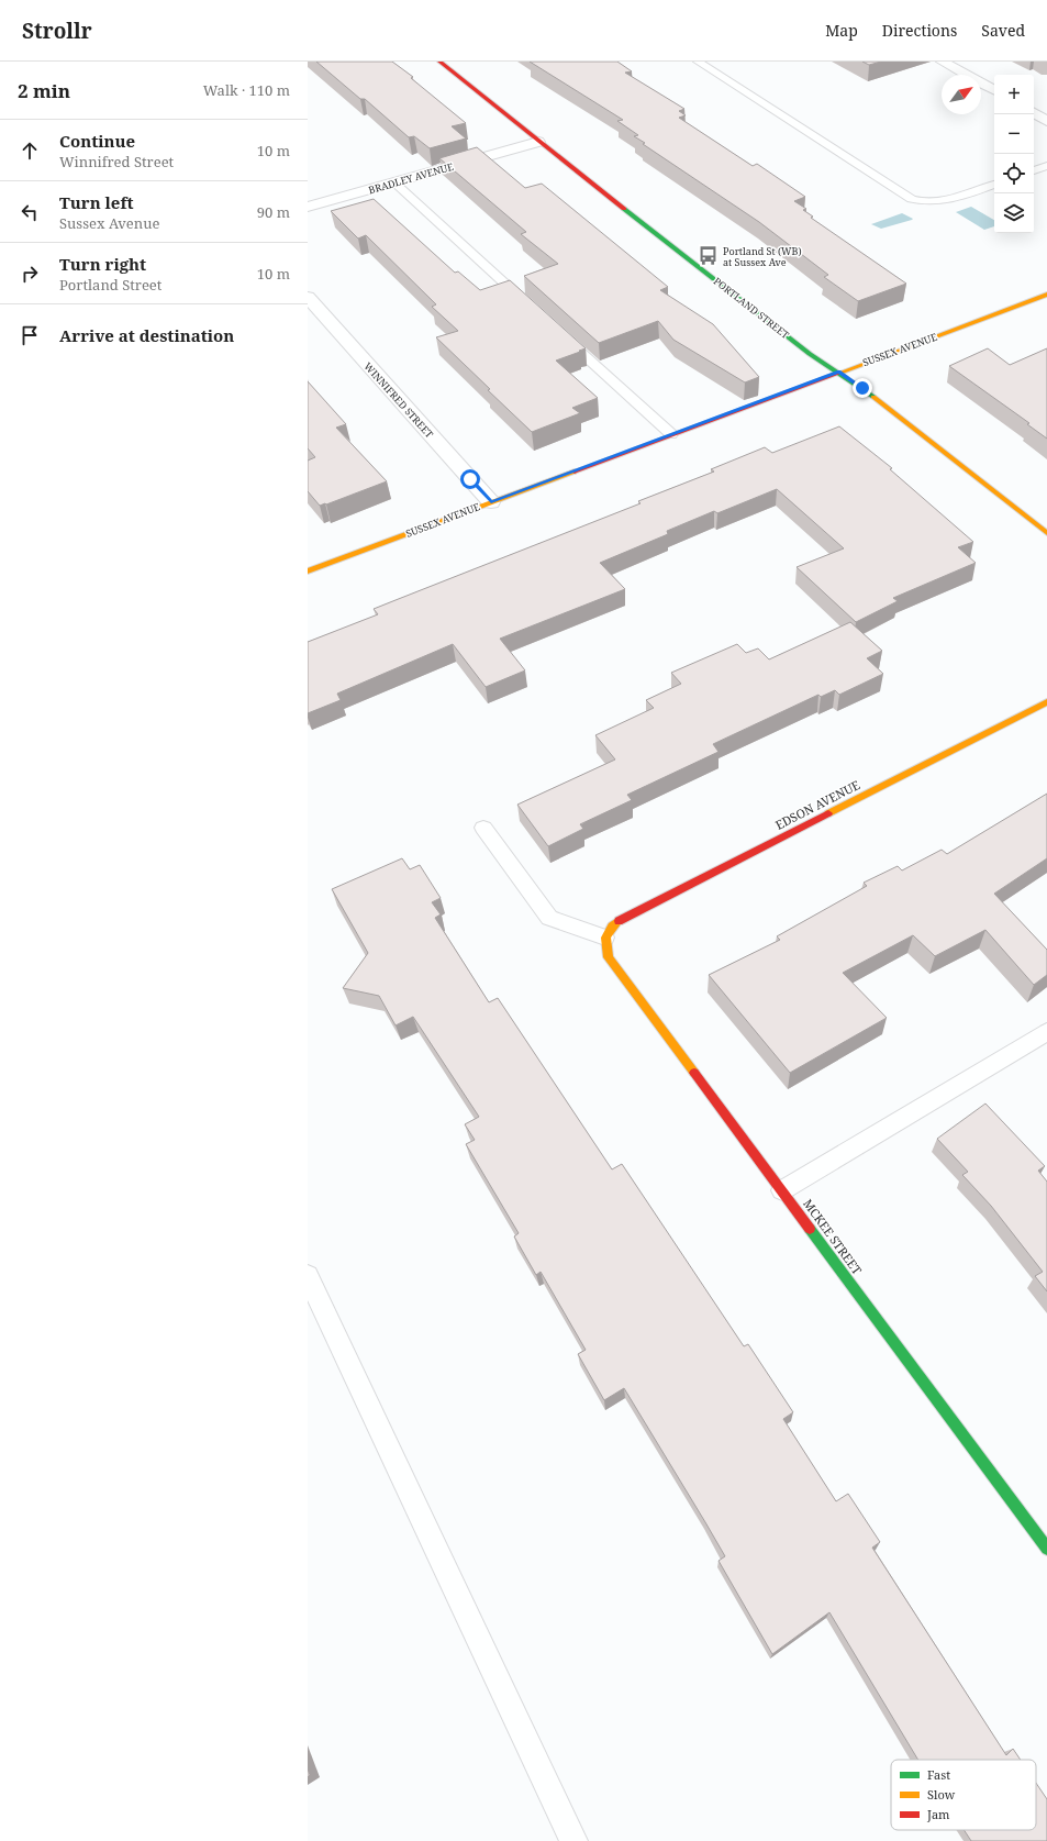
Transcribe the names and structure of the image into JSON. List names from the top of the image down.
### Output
{
  "streets": {
    "street": [
      "BRADLEY AVENUE",
      "PORTLAND STREET",
      "SUSSEX AVENUE",
      "WINNIFRED STREET",
      "EDSON AVENUE",
      "MCKEE STREET"
    ]
  },
  "crossings": [
    ["BRADLEY AVENUE", "PORTLAND STREET"],
    ["PORTLAND STREET", "SUSSEX AVENUE"],
    ["SUSSEX AVENUE", "WINNIFRED STREET"],
    ["EDSON AVENUE", "MCKEE STREET"]
  ],
  "places": {
    "bus stop": ["Portland St (WB) at Sussex Ave"]
  },
  "legend": ["Fast", "Slow", "Jam"],
  "north": "top right",
  "page": {
    "header": "Strollr",
    "nav": ["Map", "Directions", "Saved"],
    "heading": ["2 min", "Walk · 110 m"],
    "map_buttons": ["+", "−"],
    "list": [
      ["Continue", "Winnifred Street", "10 m"],
      ["Turn left", "Sussex Avenue", "90 m"],
      ["Turn right", "Portland Street", "10 m"],
      "Arrive at destination"
    ]
  }
}
